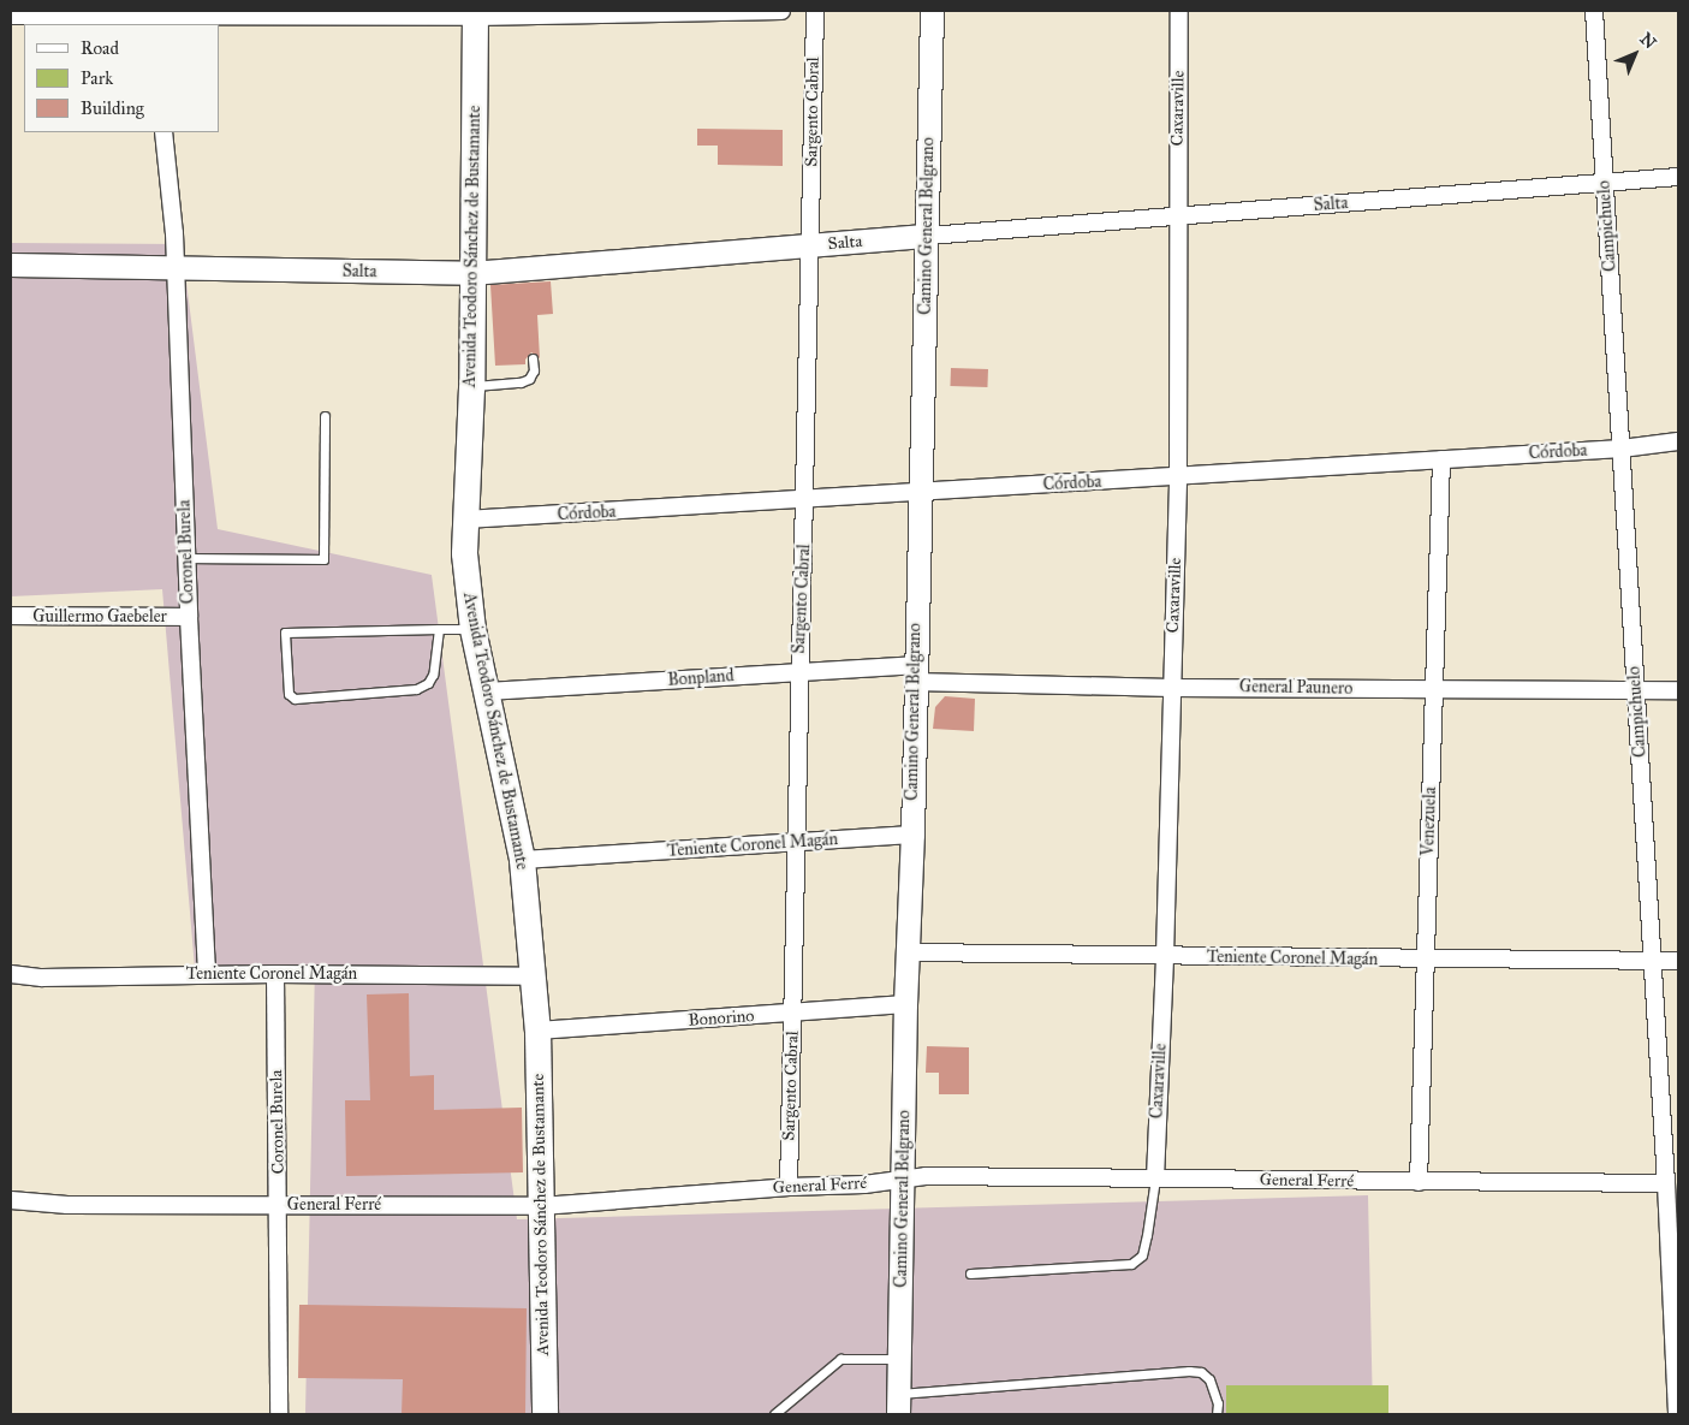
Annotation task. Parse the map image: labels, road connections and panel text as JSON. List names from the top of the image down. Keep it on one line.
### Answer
{"streets":{"main road":["Avenida Teodoro Sánchez de Bustamante"],"street":["Caxaraville","Sargento Cabral","Salta","Camino General Belgrano","Campichuelo","Córdoba","Coronel Burela","Guillermo Gaebeler","Bonpland","General Paunero","Venezuela","Teniente Coronel Magán","Bonorino","General Ferré"]},"crossings":[["Caxaraville","Salta"],["Caxaraville","Córdoba"],["Caxaraville","General Paunero"],["Caxaraville","Teniente Coronel Magán"],["Caxaraville","General Ferré"],["Sargento Cabral","Salta"],["Sargento Cabral","Córdoba"],["Sargento Cabral","Bonpland"],["Sargento Cabral","Teniente Coronel Magán"],["Sargento Cabral","Bonorino"],["Sargento Cabral","General Ferré"],["Salta","Camino General Belgrano"],["Salta","Campichuelo"],["Salta","Avenida Teodoro Sánchez de Bustamante"],["Salta","Coronel Burela"],["Camino General Belgrano","Córdoba"],["Camino General Belgrano","Bonpland"],["Camino General Belgrano","General Paunero"],["Camino General Belgrano","Teniente Coronel Magán"],["Camino General Belgrano","Bonorino"],["Camino General Belgrano","General Ferré"],["Campichuelo","Córdoba"],["Campichuelo","General Paunero"],["Campichuelo","Teniente Coronel Magán"],["Campichuelo","General Ferré"],["Avenida Teodoro Sánchez de Bustamante","Córdoba"],["Avenida Teodoro Sánchez de Bustamante","Bonpland"],["Avenida Teodoro Sánchez de Bustamante","Teniente Coronel Magán"],["Avenida Teodoro Sánchez de Bustamante","Bonorino"],["Avenida Teodoro Sánchez de Bustamante","General Ferré"],["Córdoba","Venezuela"],["Coronel Burela","Guillermo Gaebeler"],["Coronel Burela","Teniente Coronel Magán"],["Coronel Burela","General Ferré"],["Bonpland","General Paunero"],["General Paunero","Venezuela"],["Venezuela","Teniente Coronel Magán"],["Venezuela","General Ferré"]],"legend":["Road","Park","Building"],"north":"top right"}
